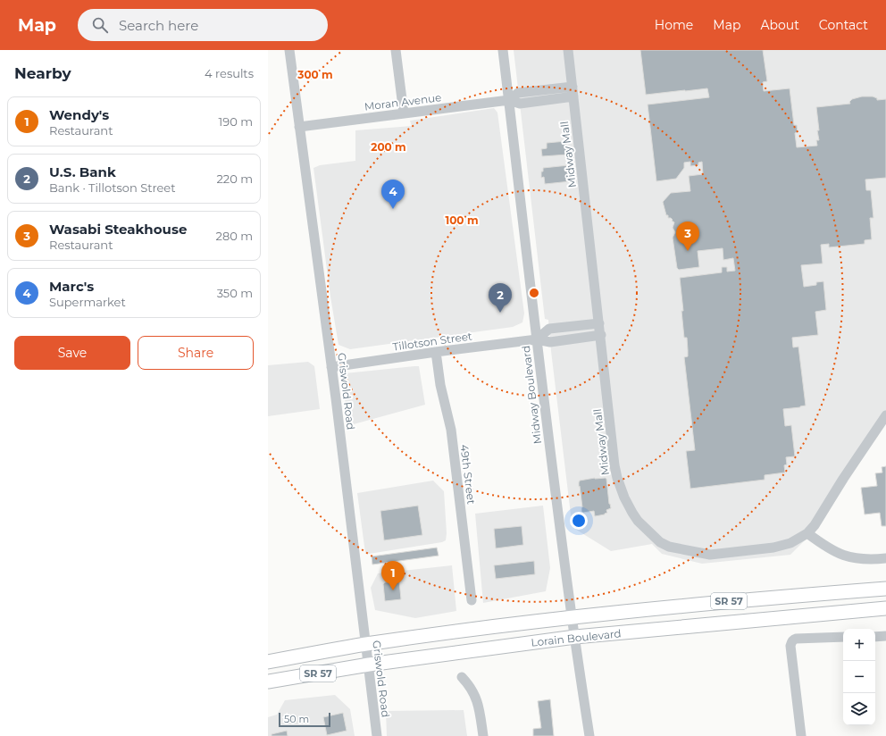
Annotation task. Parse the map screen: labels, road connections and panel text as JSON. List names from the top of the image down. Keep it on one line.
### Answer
{"streets":{"highway":["SR 57","Lorain Boulevard"],"street":["Moran Avenue","Midway Mall","Tillotson Street","Griswold Road","Midway Boulevard","49th Street"]},"crossings":[["Moran Avenue","Midway Mall"],["Moran Avenue","Griswold Road"],["Moran Avenue","Midway Boulevard"],["Midway Mall","Tillotson Street"],["Tillotson Street","Griswold Road"],["Tillotson Street","Midway Boulevard"],["Tillotson Street","49th Street"],["Griswold Road","Lorain Boulevard"],["Midway Boulevard","Lorain Boulevard"]],"scale_bar":"50 m","page":{"header":"Map","search":"Search here","nav":["Home","Map","About","Contact"],"heading":["Nearby","4 results"],"list":[{"mark":"1","name":"Wendy's","note":"Restaurant","value":"190 m"},{"mark":"2","name":"U.S. Bank","note":"Bank · Tillotson Street","value":"220 m"},{"mark":"3","name":"Wasabi Steakhouse","note":"Restaurant","value":"280 m"},{"mark":"4","name":"Marc's","note":"Supermarket","value":"350 m"}],"pins":["4","3","2","1"],"buttons":["Save","Share"],"map_buttons":["+","−"],"scale":"50 m"},"rings":["300 m","200 m","100 m"]}
